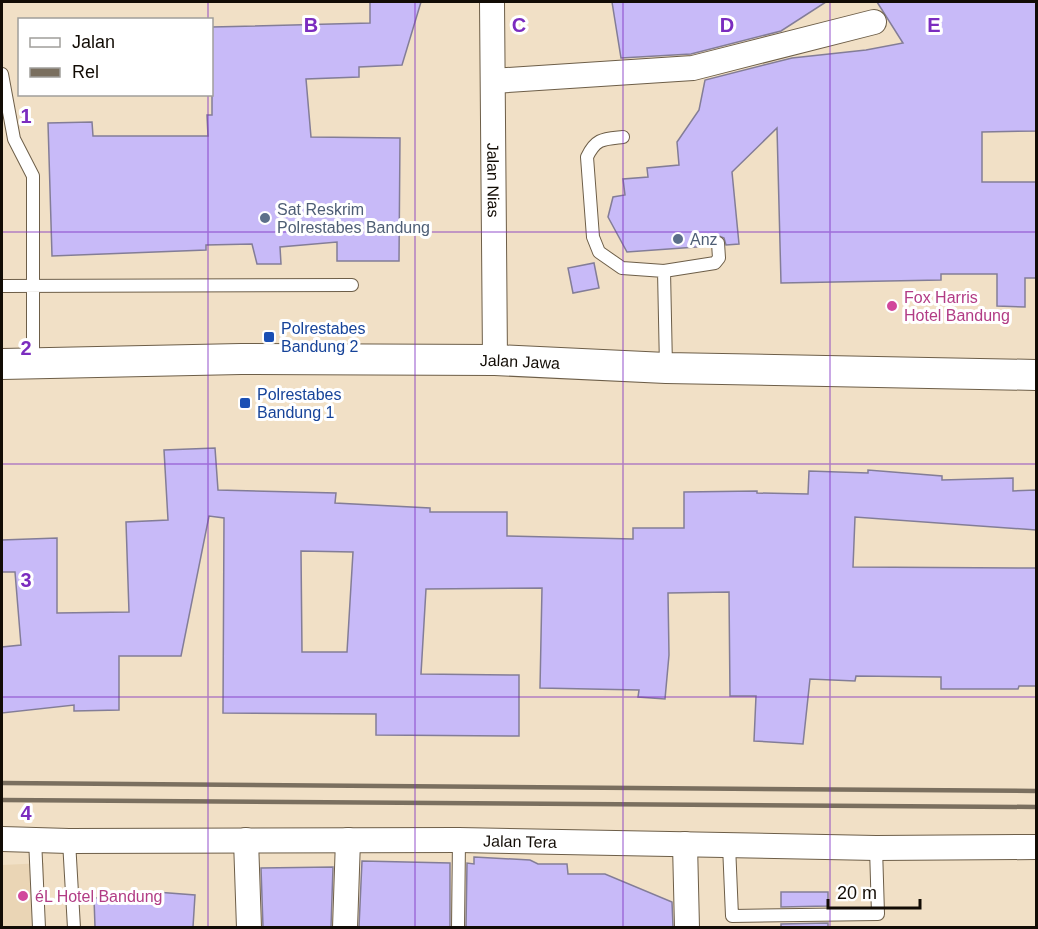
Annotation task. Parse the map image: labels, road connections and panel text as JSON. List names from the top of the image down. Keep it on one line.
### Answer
{"streets":{"street":["Jalan Nias","Jalan Jawa","Jalan Tera"]},"crossings":[["Jalan Nias","Jalan Jawa"]],"places":{"other":["Sat Reskrim Polrestabes Bandung","Anz","Fox Harris Hotel Bandung","éL Hotel Bandung"],"transit":["Polrestabes Bandung 2","Polrestabes Bandung 1"]},"legend":["Jalan","Rel"],"scale_bar":"20 m","grid":{"columns":["B","C","D","E"],"rows":["1","2","3","4"]}}
